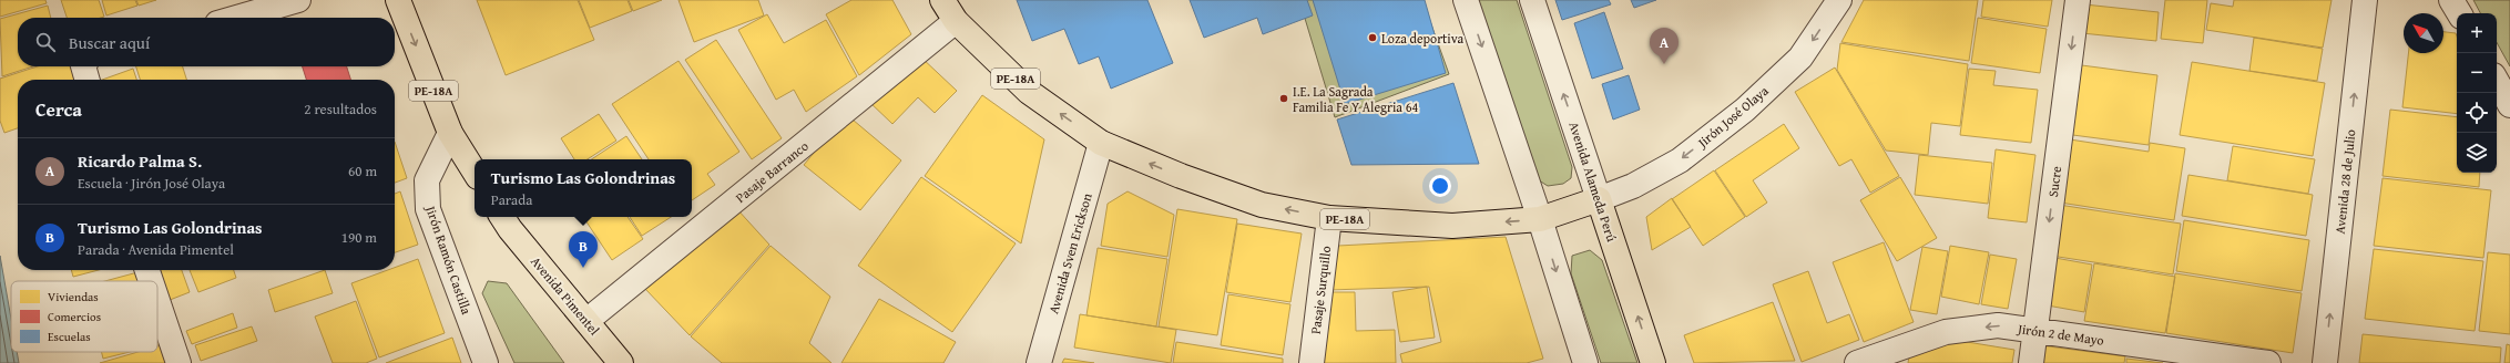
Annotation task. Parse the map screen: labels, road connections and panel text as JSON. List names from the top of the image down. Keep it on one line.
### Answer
{"streets":{"highway":["PE-18A","Avenida Alameda Perú","Avenida Pimentel"],"street":["Jirón José Olaya","Pasaje Barranco","Sucre","Avenida 28 de Julio","Avenida Sven Erickson","Jirón Ramón Castilla","Pasaje Surquillo","Jirón 2 de Mayo"]},"crossings":[["PE-18A","Jirón José Olaya"],["PE-18A","Pasaje Barranco"],["PE-18A","Avenida Alameda Perú"],["PE-18A","Avenida Sven Erickson"],["PE-18A","Jirón Ramón Castilla"],["PE-18A","Pasaje Surquillo"],["Jirón José Olaya","Avenida Alameda Perú"],["Pasaje Barranco","Avenida Pimentel"],["Sucre","Jirón 2 de Mayo"]],"one_way":["Jirón José Olaya","Sucre","Avenida 28 de Julio","Jirón 2 de Mayo"],"places":["Loza deportiva","I.E. La Sagrada Familia Fe Y Alegria 64"],"legend":["Viviendas","Comercios","Escuelas"],"north":"top left","page":{"map_buttons":["+","−"],"search":"Buscar aquí","pins":["A","B"],"heading":["Cerca","2 resultados"],"list":[{"mark":"A","name":"Ricardo Palma S.","note":"Escuela · Jirón José Olaya","value":"60 m"},{"mark":"B","name":"Turismo Las Golondrinas","note":"Parada · Avenida Pimentel","value":"190 m"}],"popup":["Turismo Las Golondrinas","Parada"]}}
